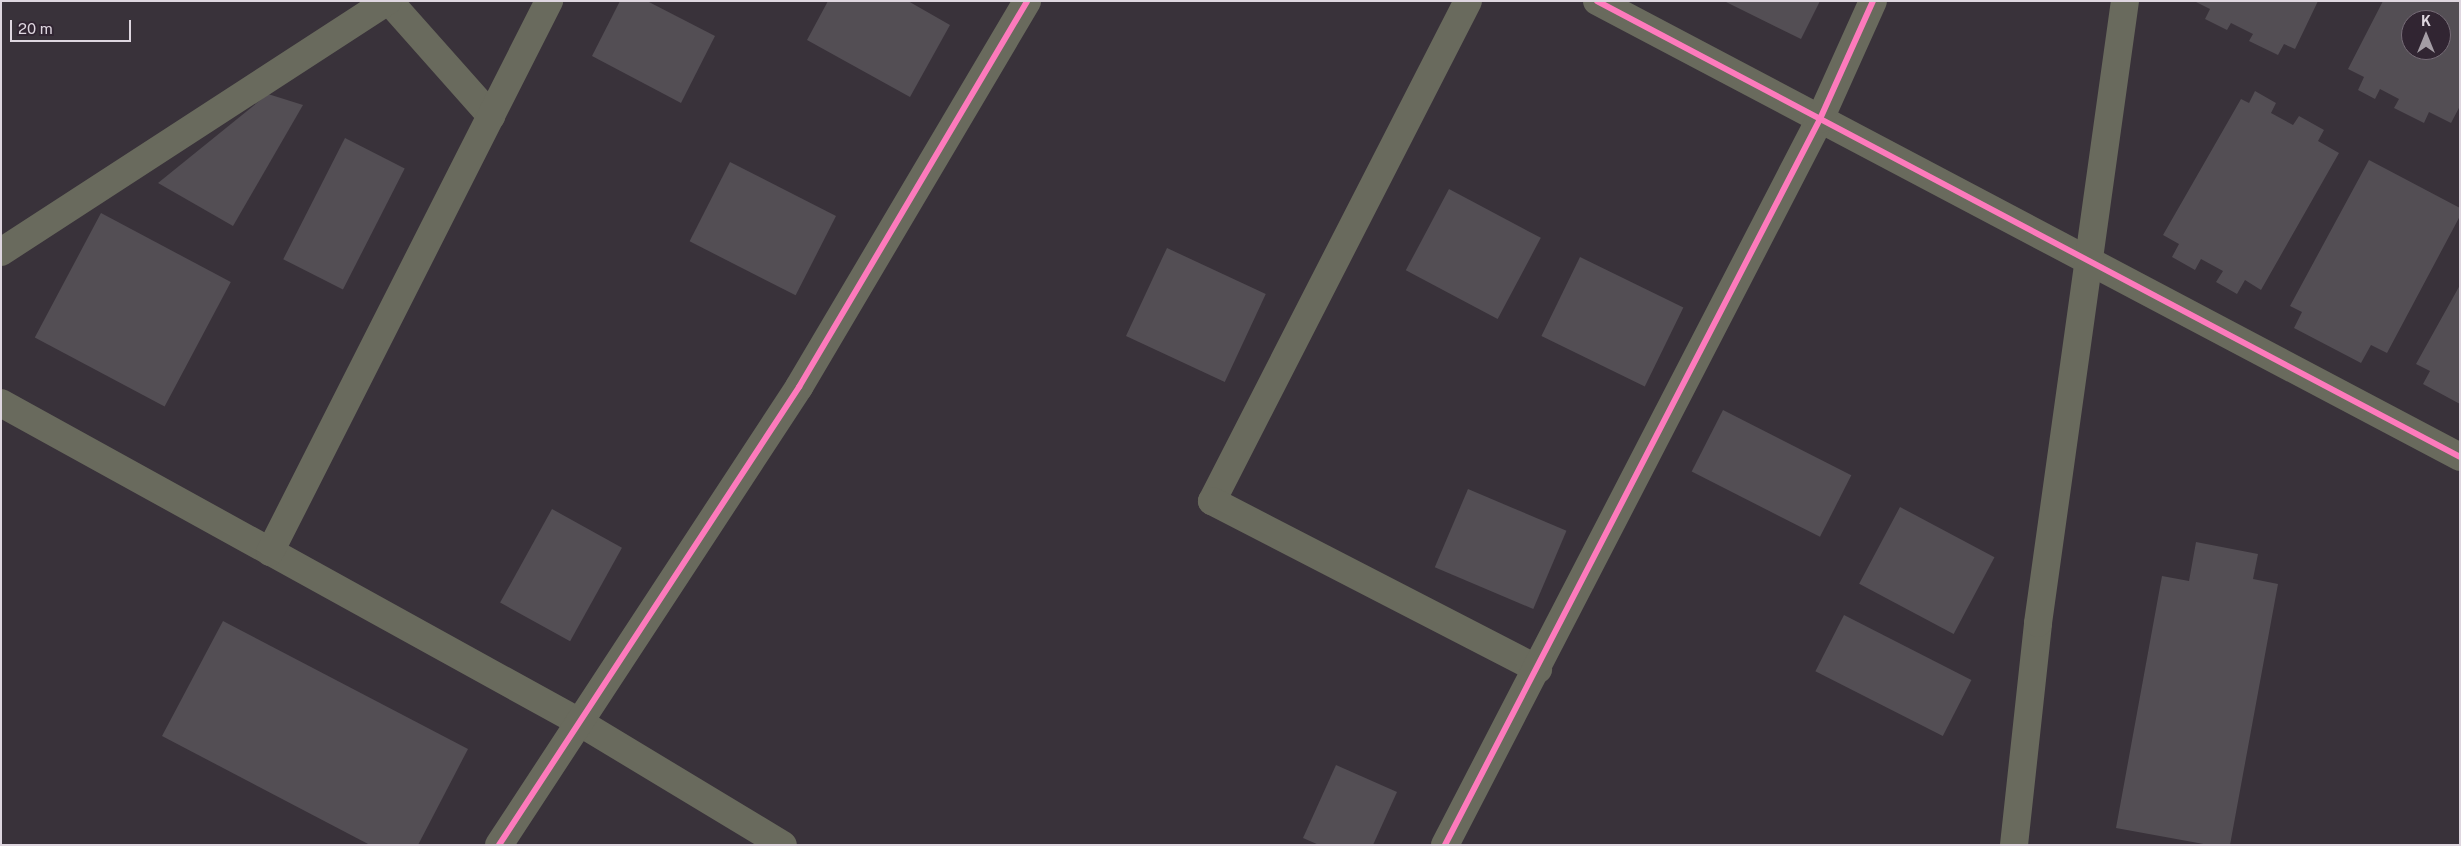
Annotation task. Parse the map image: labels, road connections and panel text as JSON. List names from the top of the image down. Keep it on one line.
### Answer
{"scale_bar":"20 m","north":"top"}
